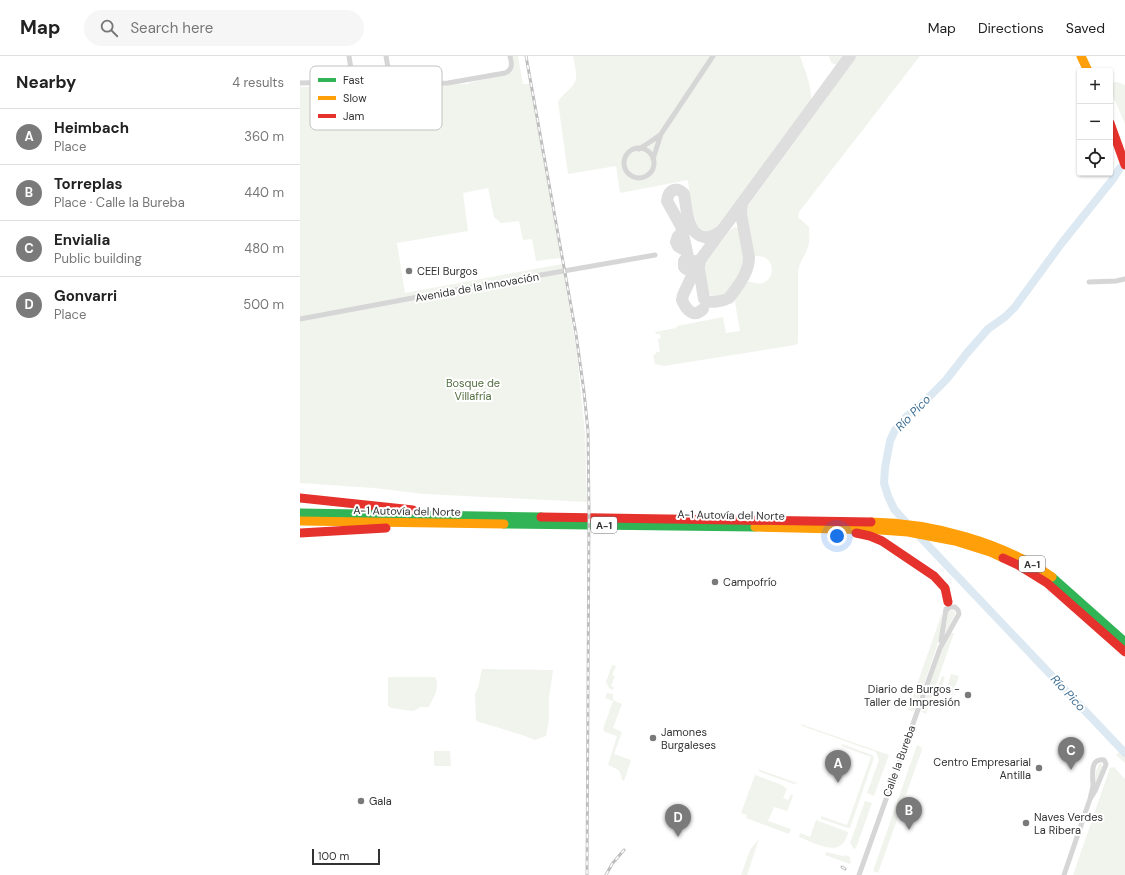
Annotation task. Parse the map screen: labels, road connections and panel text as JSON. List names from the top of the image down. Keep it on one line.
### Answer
{"streets":{"highway":["A-1 Autovía del Norte","A-1"],"street":["Avenida de la Innovación","Calle la Bureba"]},"crossings":[["A-1 Autovía del Norte","A-1"]],"water":["Río Pico"],"parks":["Bosque de Villafría"],"places":["CEEI Burgos","Campofrío","Diario de Burgos - Taller de Impresión","Jamones Burgaleses","Centro Empresarial Antilla","Gala","Naves Verdes La Ribera"],"legend":["Fast","Slow","Jam"],"scale_bar":"100 m","page":{"header":"Map","search":"Search here","nav":["Map","Directions","Saved"],"heading":["Nearby","4 results"],"map_buttons":["+","−"],"list":[{"mark":"A","name":"Heimbach","note":"Place","value":"360 m"},{"mark":"B","name":"Torreplas","note":"Place · Calle la Bureba","value":"440 m"},{"mark":"C","name":"Envialia","note":"Public building","value":"480 m"},{"mark":"D","name":"Gonvarri","note":"Place","value":"500 m"}],"pins":["C","A","B","D"],"scale":"100 m"}}
